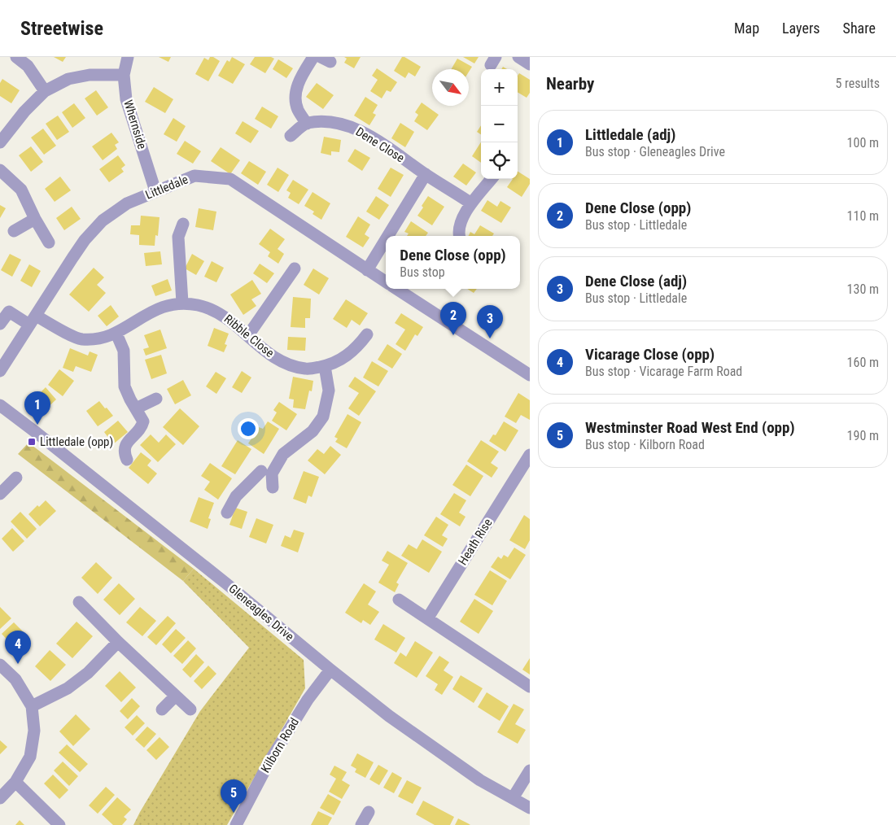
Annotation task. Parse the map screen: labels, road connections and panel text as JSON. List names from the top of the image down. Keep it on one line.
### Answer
{"streets":{"street":["Whernside","Dene Close","Littledale","Ribble Close","Heath Rise","Gleneagles Drive","Kilborn Road"]},"crossings":[["Whernside","Littledale"],["Littledale","Ribble Close"],["Gleneagles Drive","Kilborn Road"]],"places":{"transit":["Littledale (opp)"]},"north":"bottom right","page":{"header":"Streetwise","nav":["Map","Layers","Share"],"heading":["Nearby","5 results"],"map_buttons":["+","−"],"list":[{"mark":"1","name":"Littledale (adj)","note":"Bus stop · Gleneagles Drive","value":"100 m"},{"mark":"2","name":"Dene Close (opp)","note":"Bus stop · Littledale","value":"110 m"},{"mark":"3","name":"Dene Close (adj)","note":"Bus stop · Littledale","value":"130 m"},{"mark":"4","name":"Vicarage Close (opp)","note":"Bus stop · Vicarage Farm Road","value":"160 m"},{"mark":"5","name":"Westminster Road West End (opp)","note":"Bus stop · Kilborn Road","value":"190 m"}],"popup":["Dene Close (opp)","Bus stop"],"pins":["2","3","1","4","5"]}}
